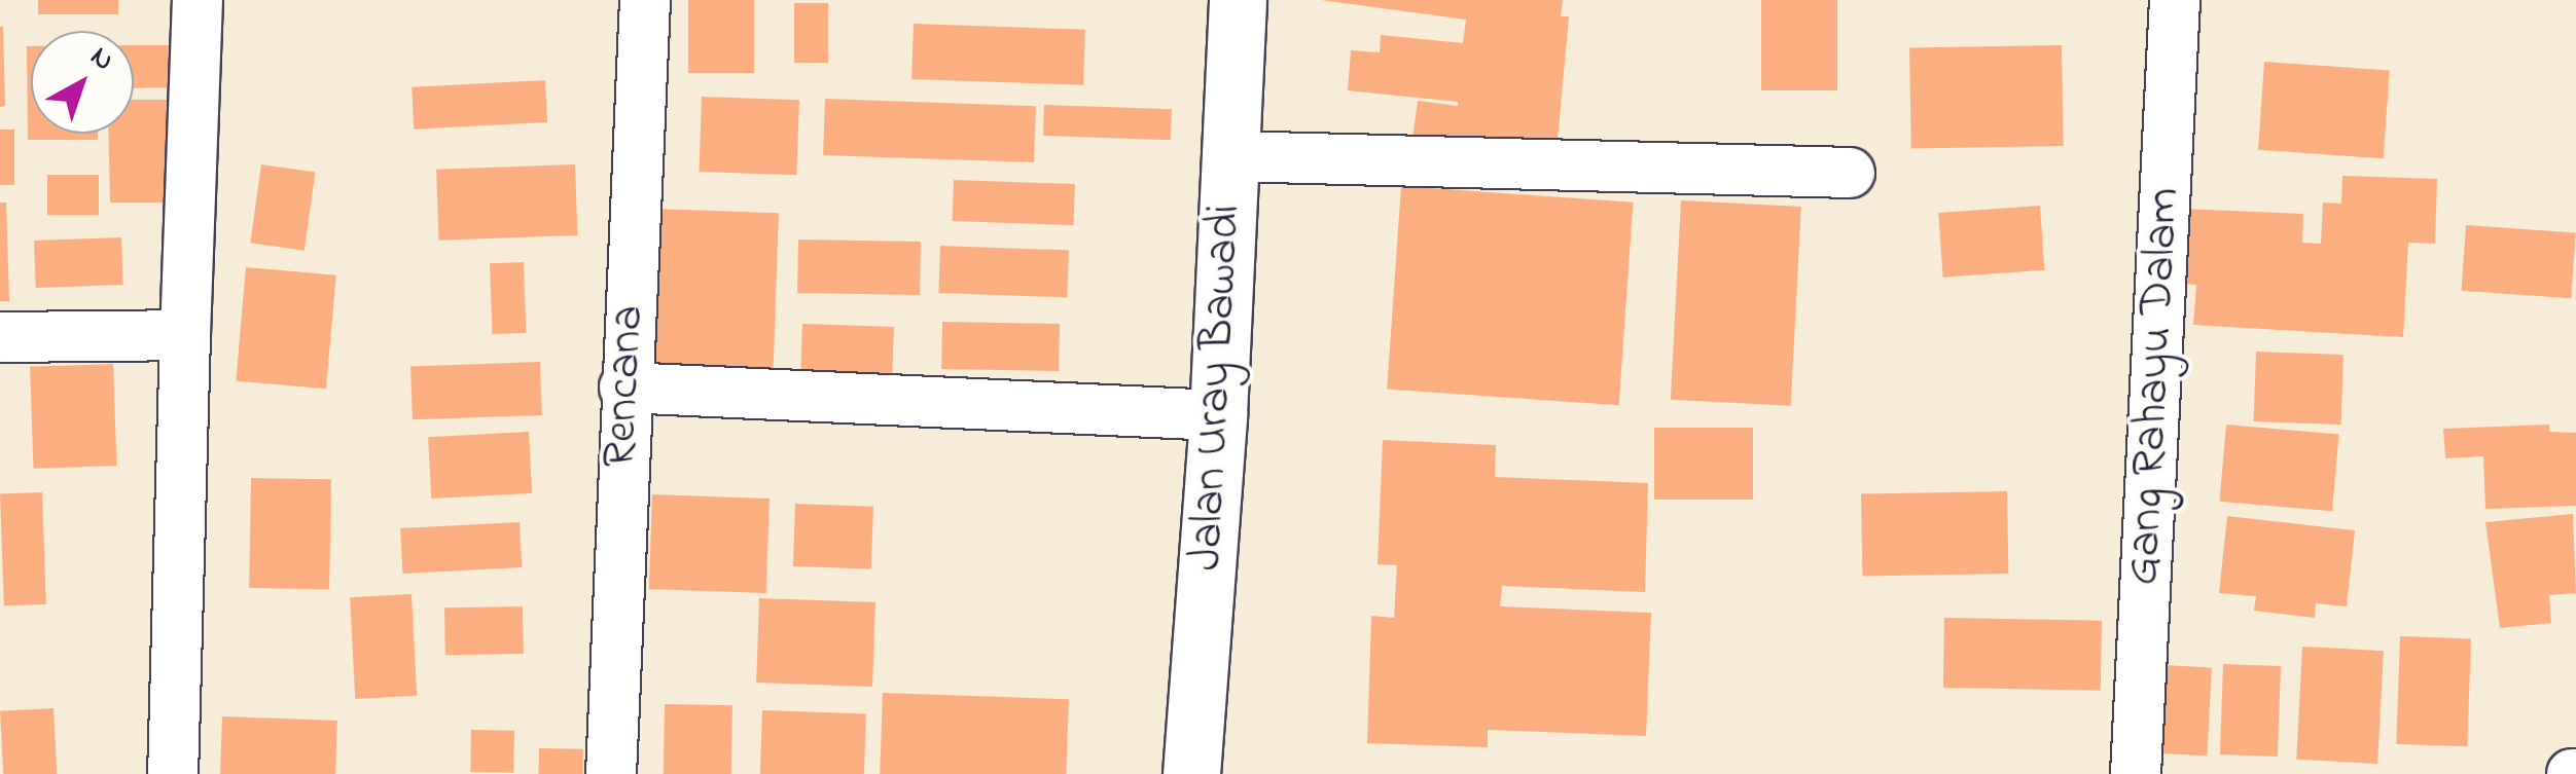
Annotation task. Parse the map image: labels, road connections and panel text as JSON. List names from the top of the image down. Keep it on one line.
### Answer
{"streets":{"street":["Rencana","Gang Rahayu Dalam","Jalan Uray Bawadi"]},"north":"top right"}
